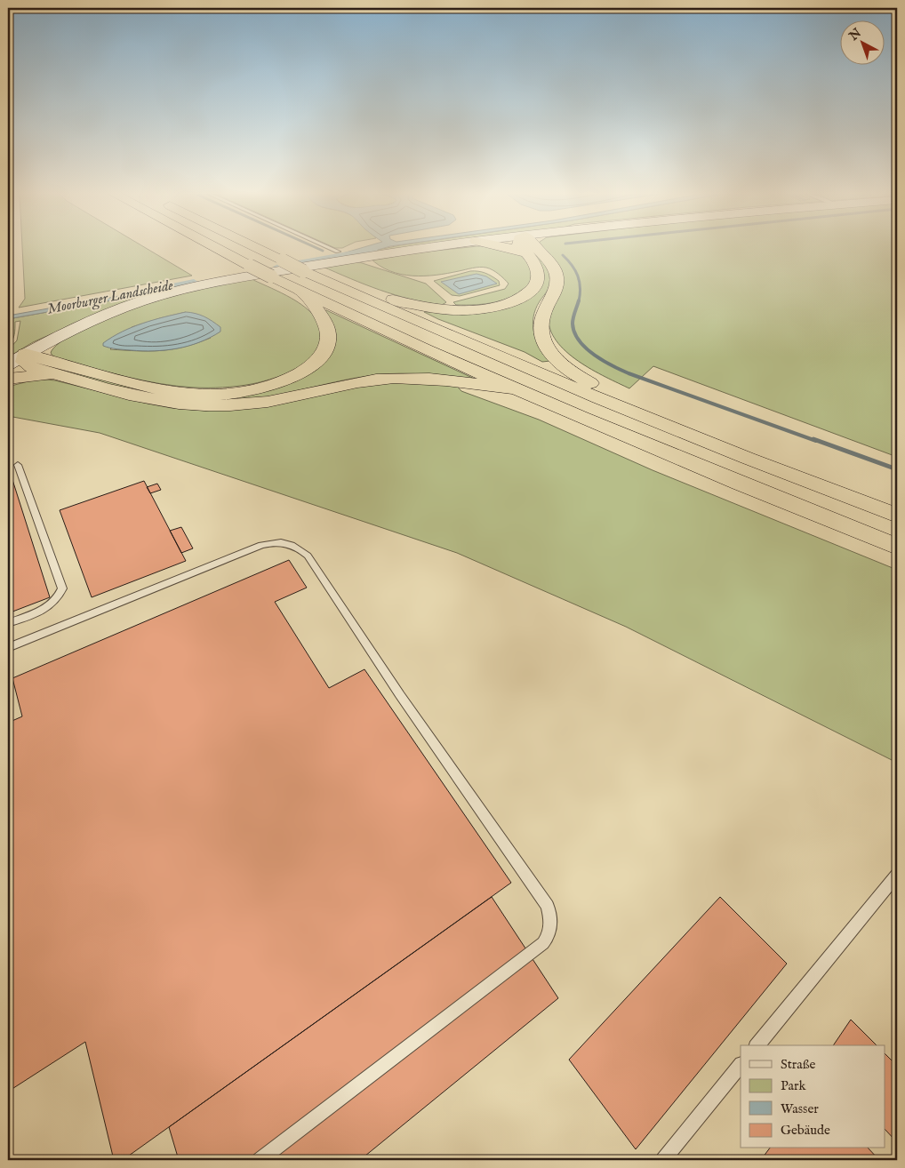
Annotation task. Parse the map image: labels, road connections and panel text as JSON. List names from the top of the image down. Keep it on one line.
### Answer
{"water":["Moorburger Landscheide"],"legend":["Straße","Park","Wasser","Gebäude"],"north":"top left"}
